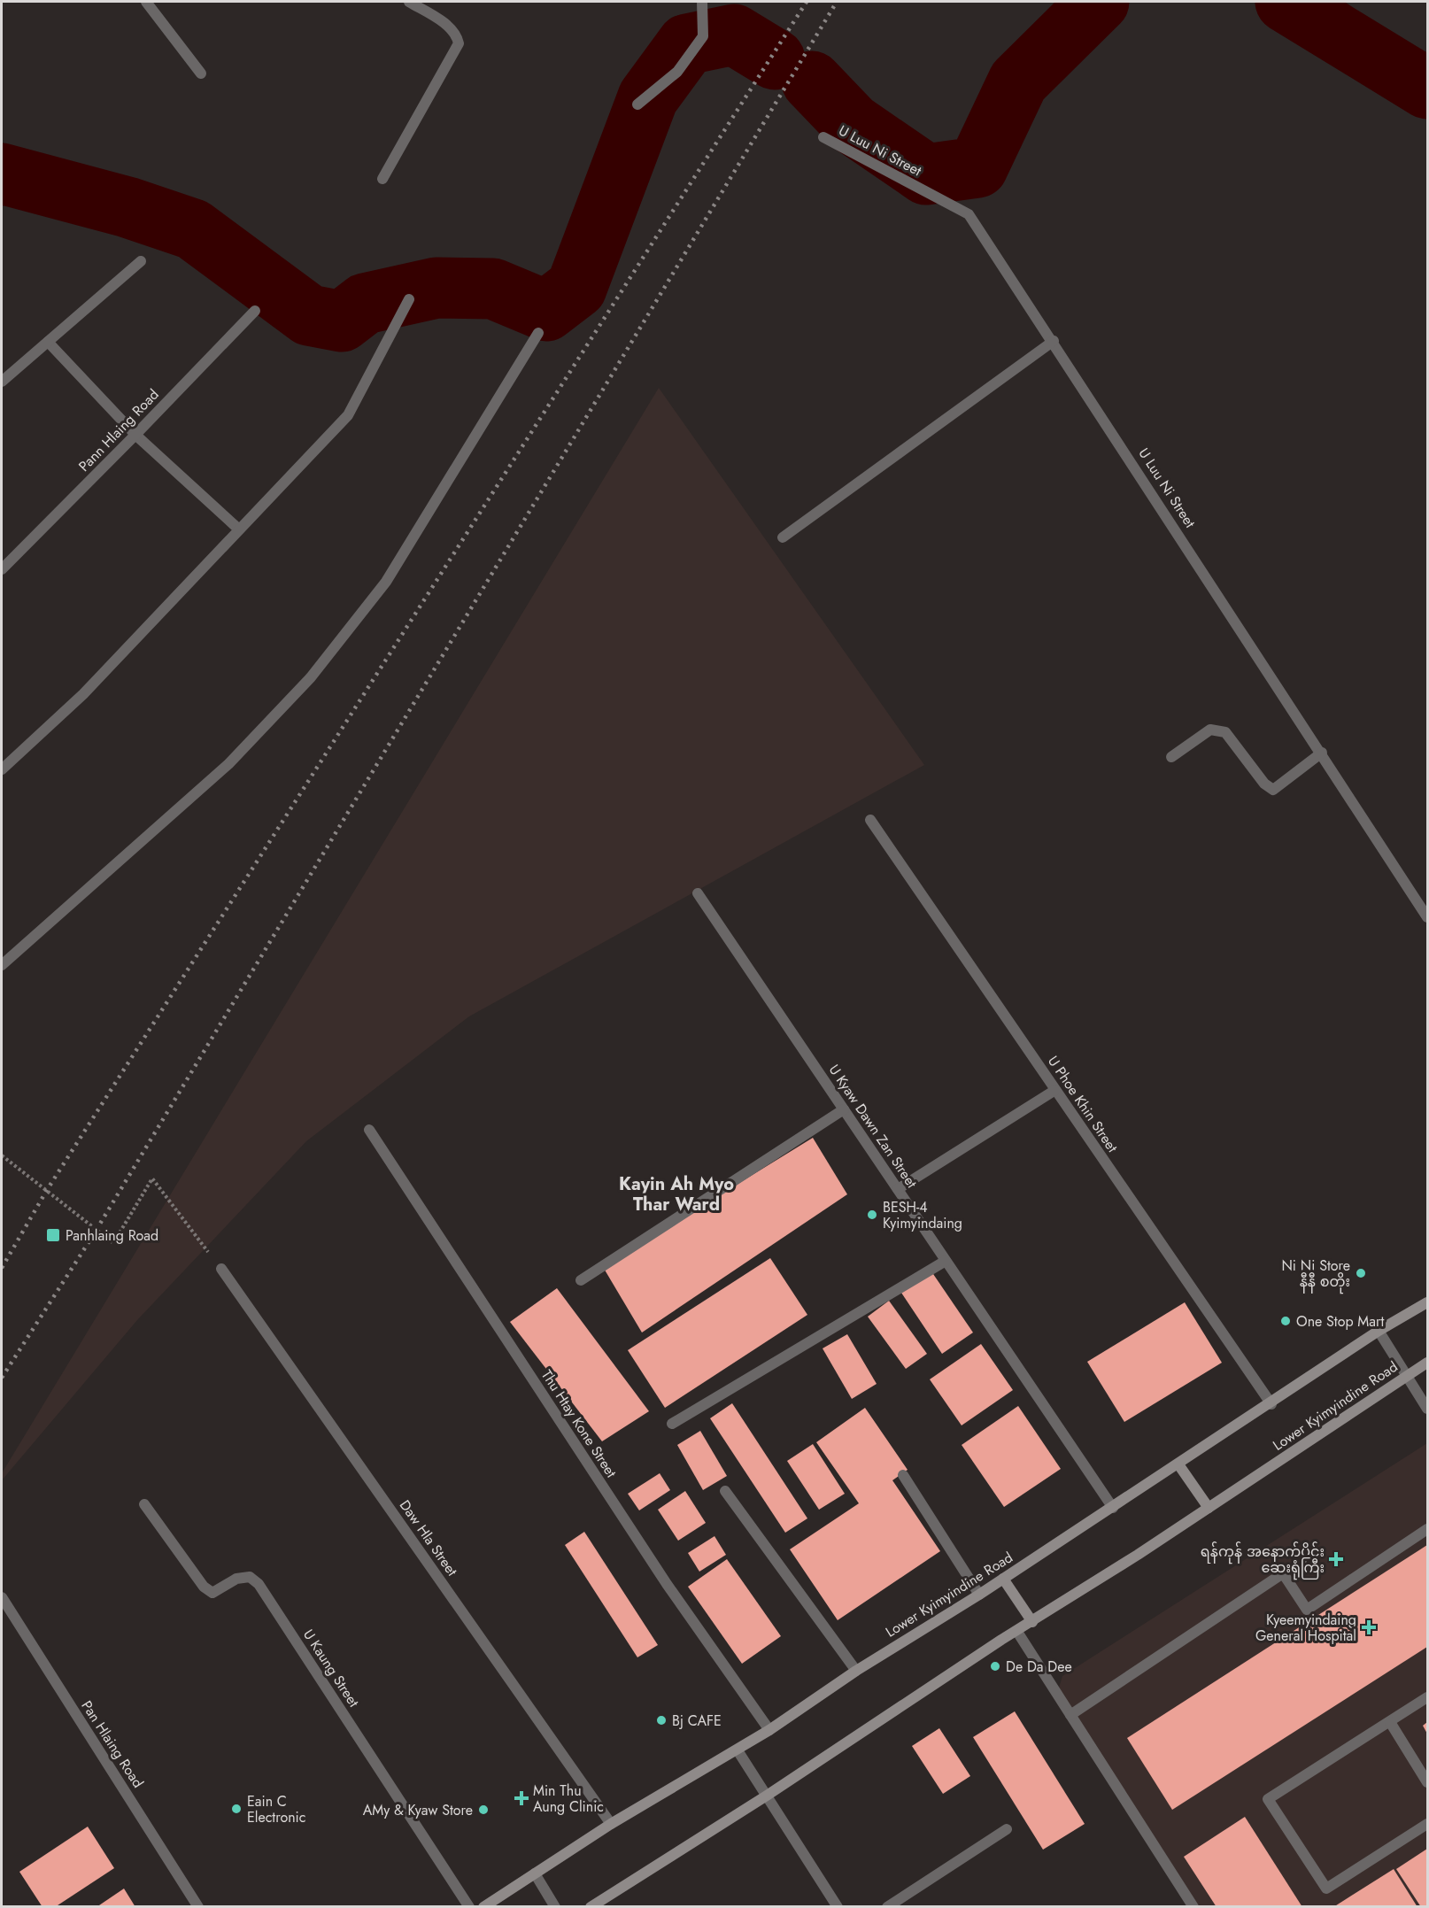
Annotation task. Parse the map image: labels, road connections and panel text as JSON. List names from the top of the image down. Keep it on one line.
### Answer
{"streets":{"main road":["Lower Kyimyindine Road"],"street":["U Luu Ni Street","Pann Hlaing Road","U Phoe Khin Street","U Kyaw Dawn Zan Street","Thu Htay Kone Street","Daw Hla Street","U Kaung Street","Pan Hlaing Road"]},"crossings":[["U Phoe Khin Street","Lower Kyimyindine Road"],["U Kyaw Dawn Zan Street","Lower Kyimyindine Road"],["Lower Kyimyindine Road","Thu Htay Kone Street"],["Lower Kyimyindine Road","Daw Hla Street"]],"districts":["Kayin Ah Myo Thar Ward"],"places":{"other":["BESH-4 Kyimyindaing","Ni Ni Store နီနီ စတိုး","One Stop Mart","De Da Dee","Bj CAFE","Eain C Electronic","AMy & Kyaw Store"],"transit":["Panhlaing Road"],"health":["ရန်ကုန် အနောက်ပိုင်း ဆေးရုံကြီး","Kyeemyindaing General Hospital","Min Thu Aung Clinic"]}}
